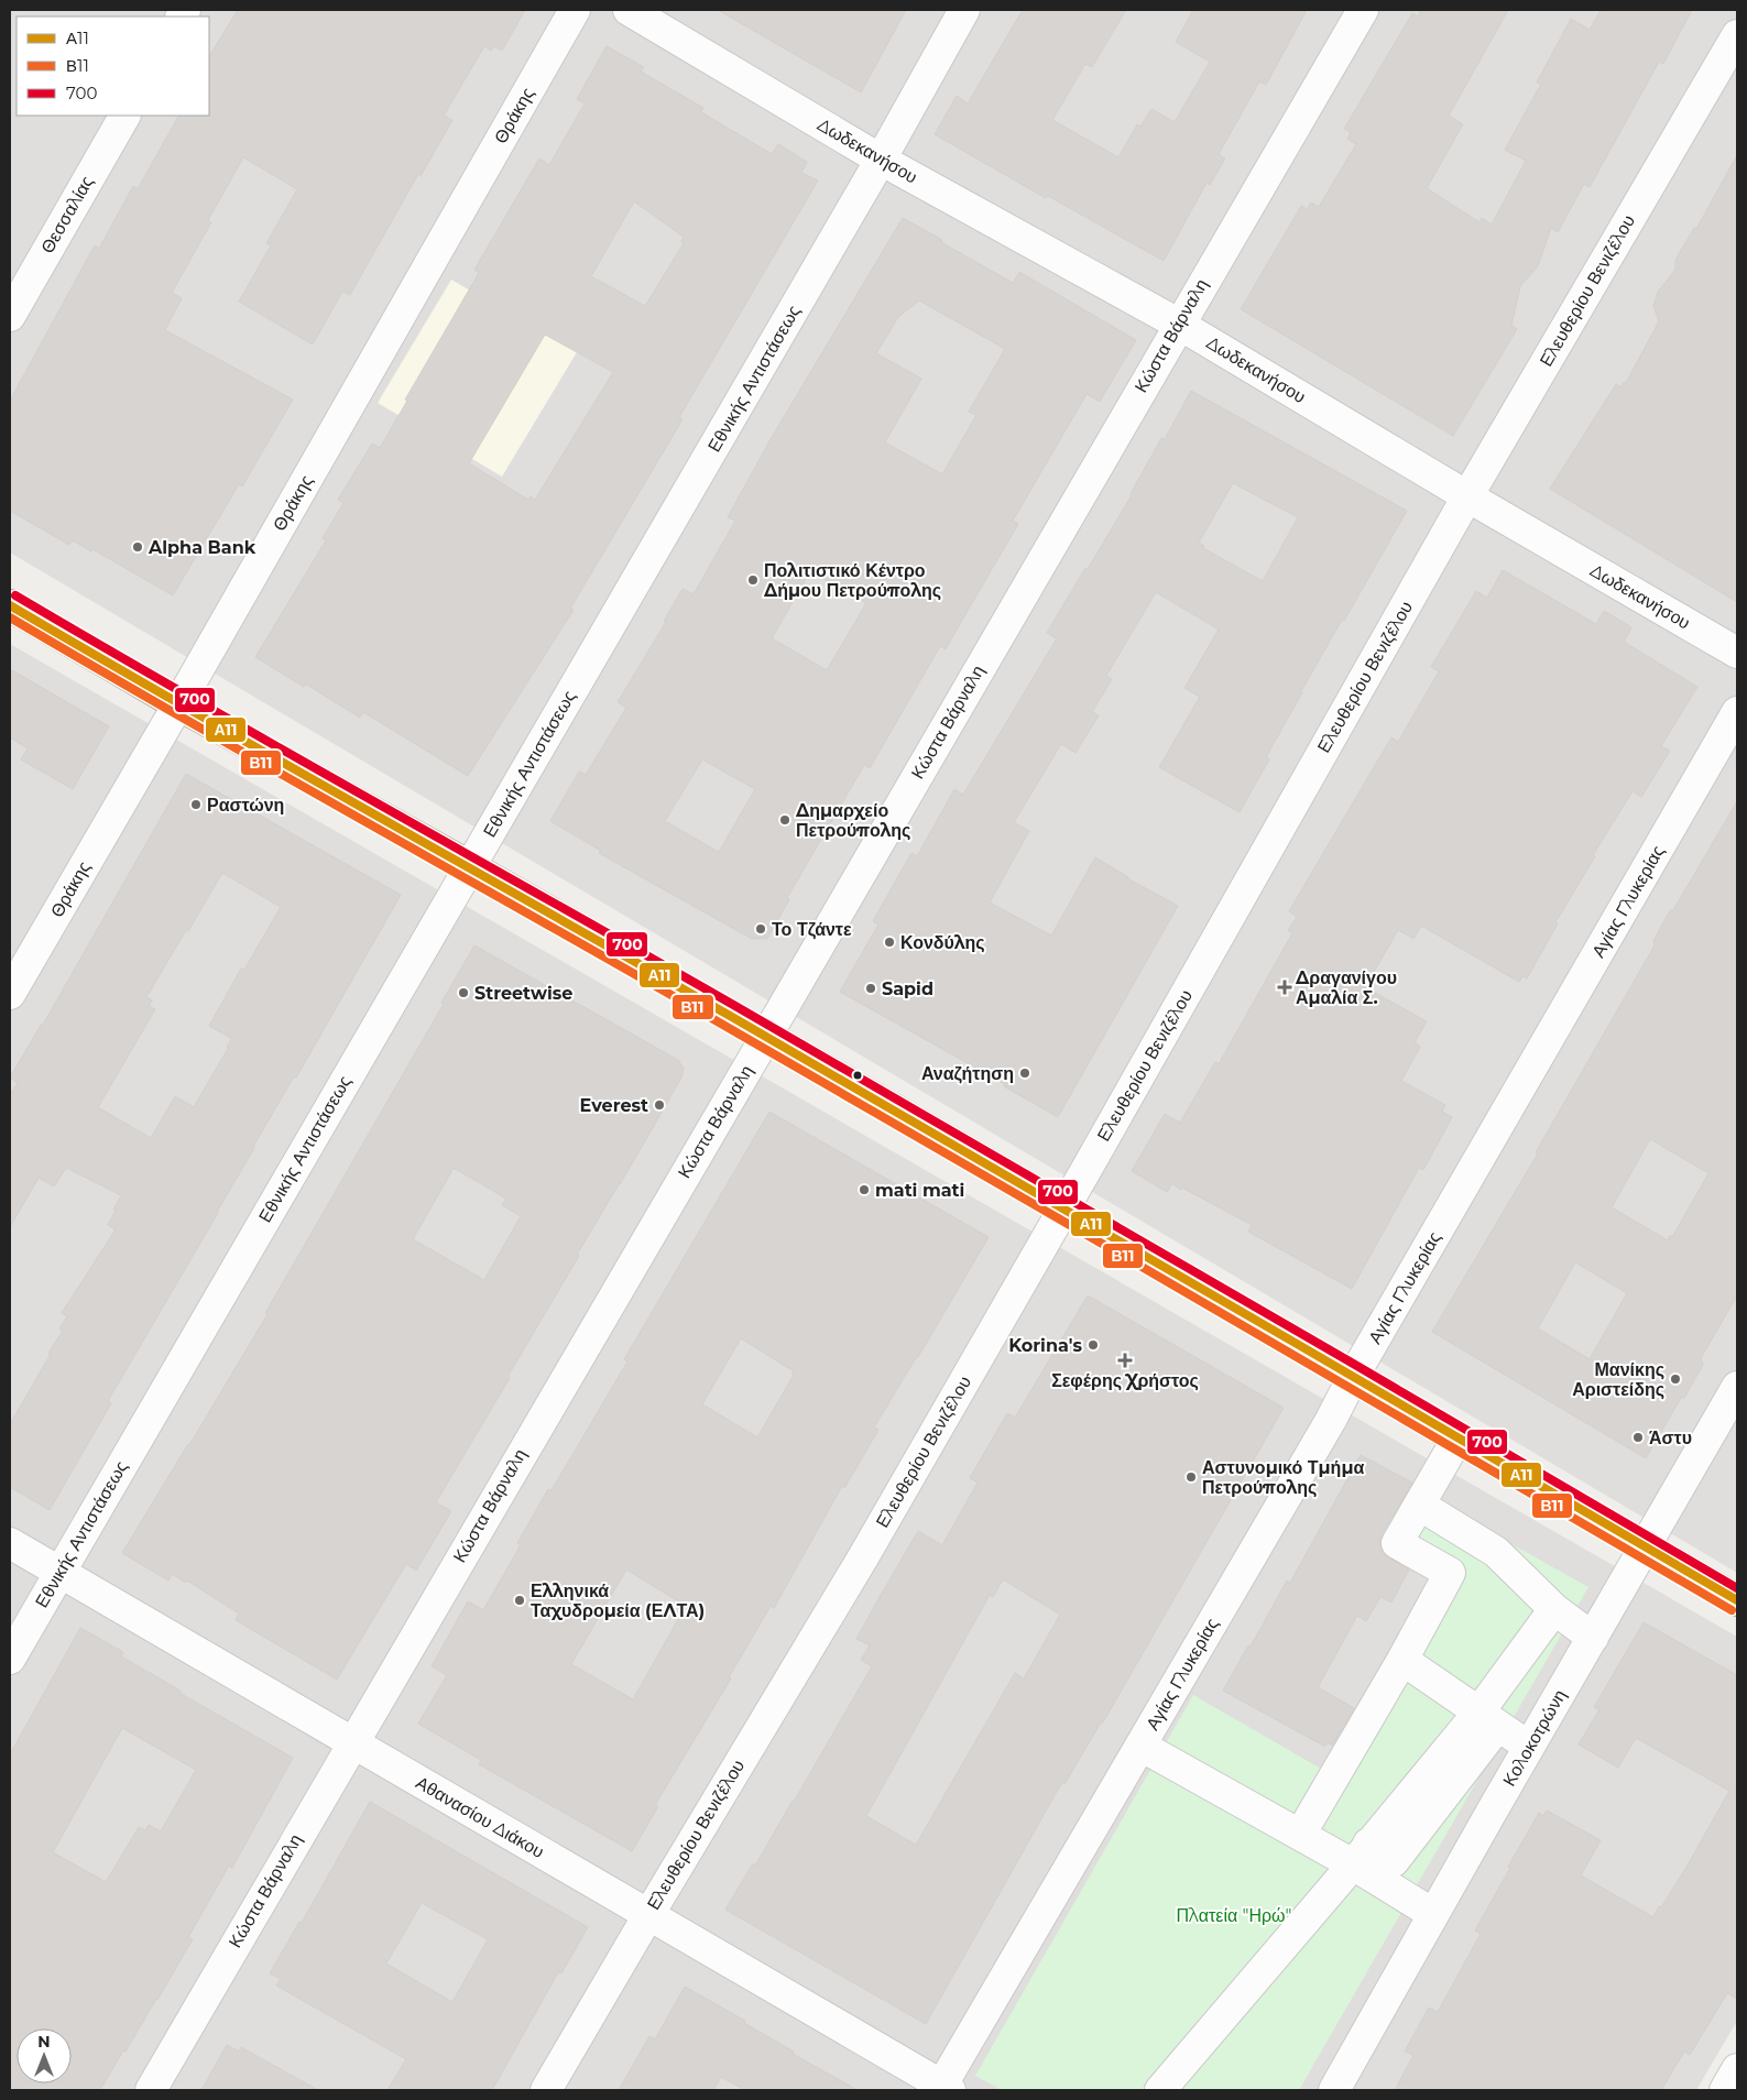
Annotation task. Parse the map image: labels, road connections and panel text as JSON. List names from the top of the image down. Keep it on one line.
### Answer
{"streets":{"street":["Θράκης","Δωδεκανήσου","Θεσσαλίας","Ελευθερίου Βενιζέλου","Κώστα Βάρναλη","Εθνικής Αντιστάσεως","Αγίας Γλυκερίας","Κολοκοτρώνη","Αθανασίου Διάκου"]},"crossings":[["Δωδεκανήσου","Ελευθερίου Βενιζέλου"],["Δωδεκανήσου","Κώστα Βάρναλη"],["Δωδεκανήσου","Εθνικής Αντιστάσεως"],["Ελευθερίου Βενιζέλου","Αθανασίου Διάκου"],["Κώστα Βάρναλη","Αθανασίου Διάκου"],["Εθνικής Αντιστάσεως","Αθανασίου Διάκου"],["Αγίας Γλυκερίας","Αθανασίου Διάκου"]],"parks":["Πλατεία \"Ηρώ\""],"places":{"other":["Alpha Bank","Πολιτιστικό Κέντρο Δήμου Πετρούπολης","Ραστώνη","Δημαρχείο Πετρούπολης","Το Τζάντε","Κονδύλης","Sapid","Streetwise","Αναζήτηση","Everest","mati mati","Korina's","Μανίκης Αριστείδης","Άστυ","Αστυνομικό Τμήμα Πετρούπολης","Ελληνικά Ταχυδρομεία (ΕΛΤΑ)"],"health":["Δραγανίγου Αμαλία Σ.","Σεφέρης Χρήστος"]},"lines":["transit line 700","transit line Α11","transit line Β11"],"legend":["Α11","Β11","700"],"north":"top"}
